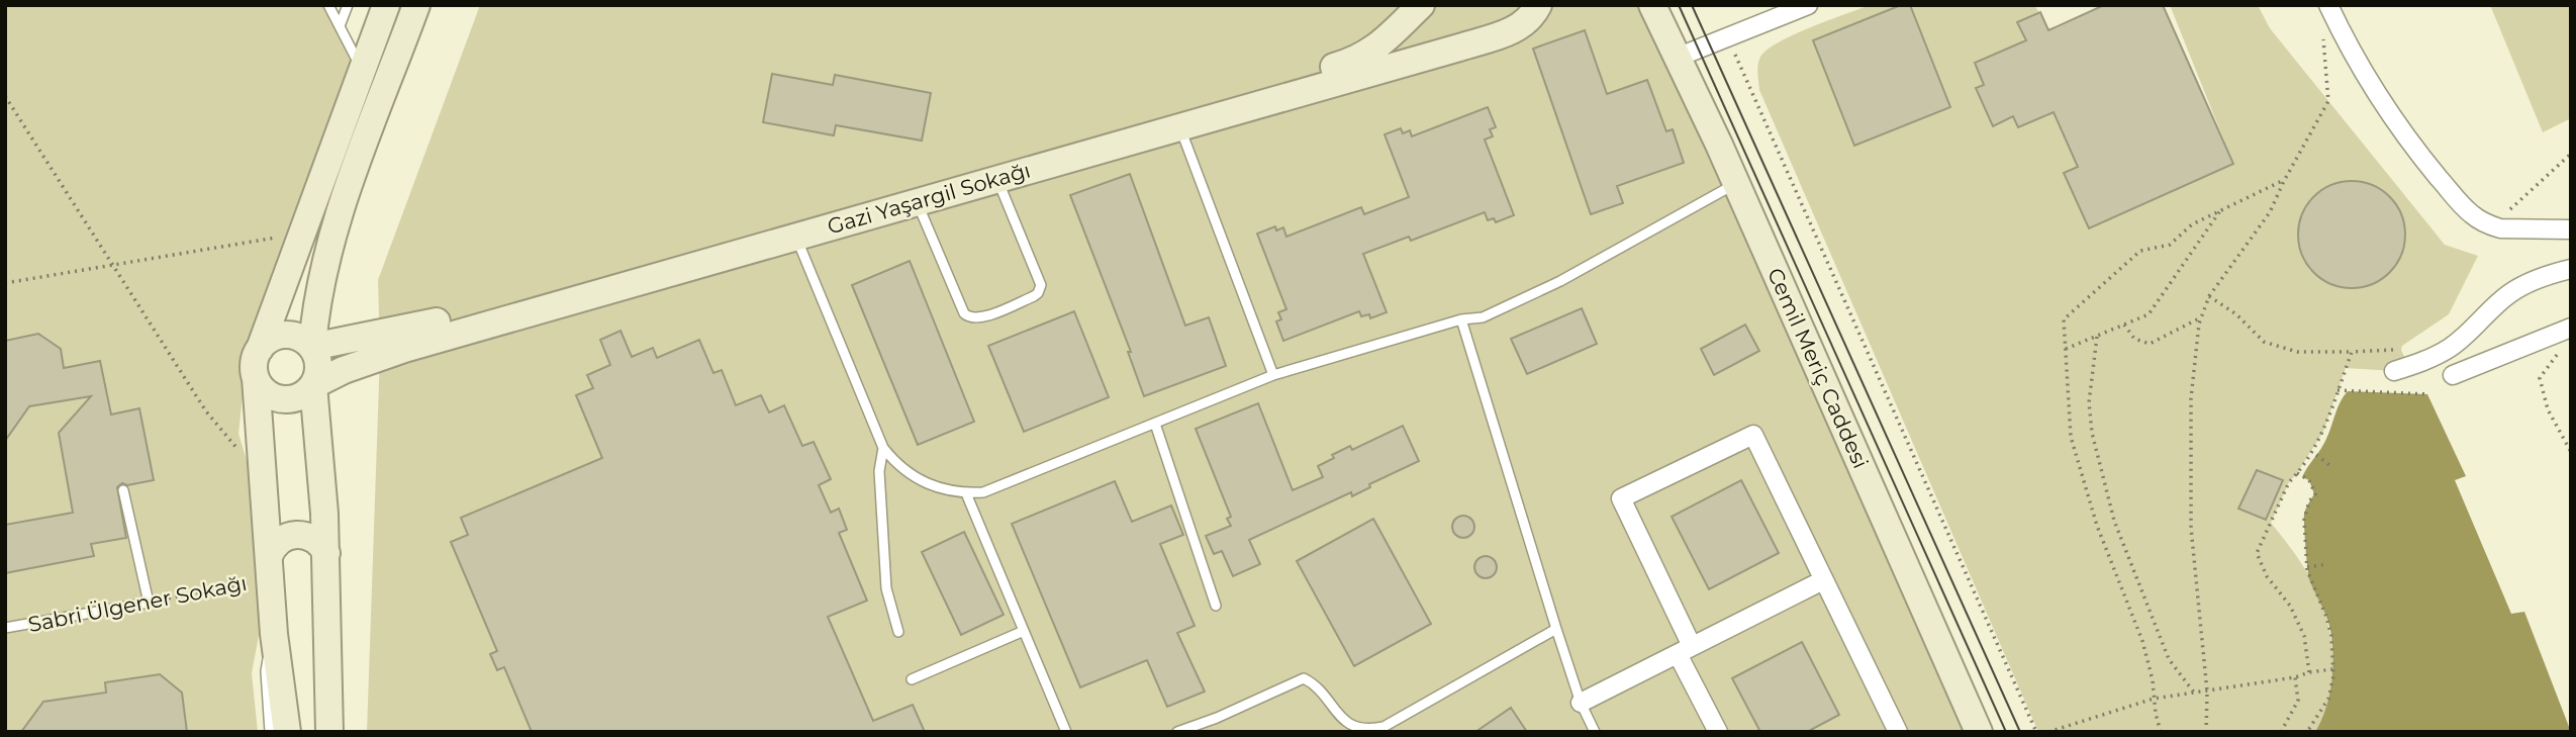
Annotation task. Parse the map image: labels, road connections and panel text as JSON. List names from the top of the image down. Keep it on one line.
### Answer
{"streets":{"street":["Gazi Yaşargil Sokağı","Cemil Meriç Caddesi"],"lane":["Sabri Ülgener Sokağı"]}}
